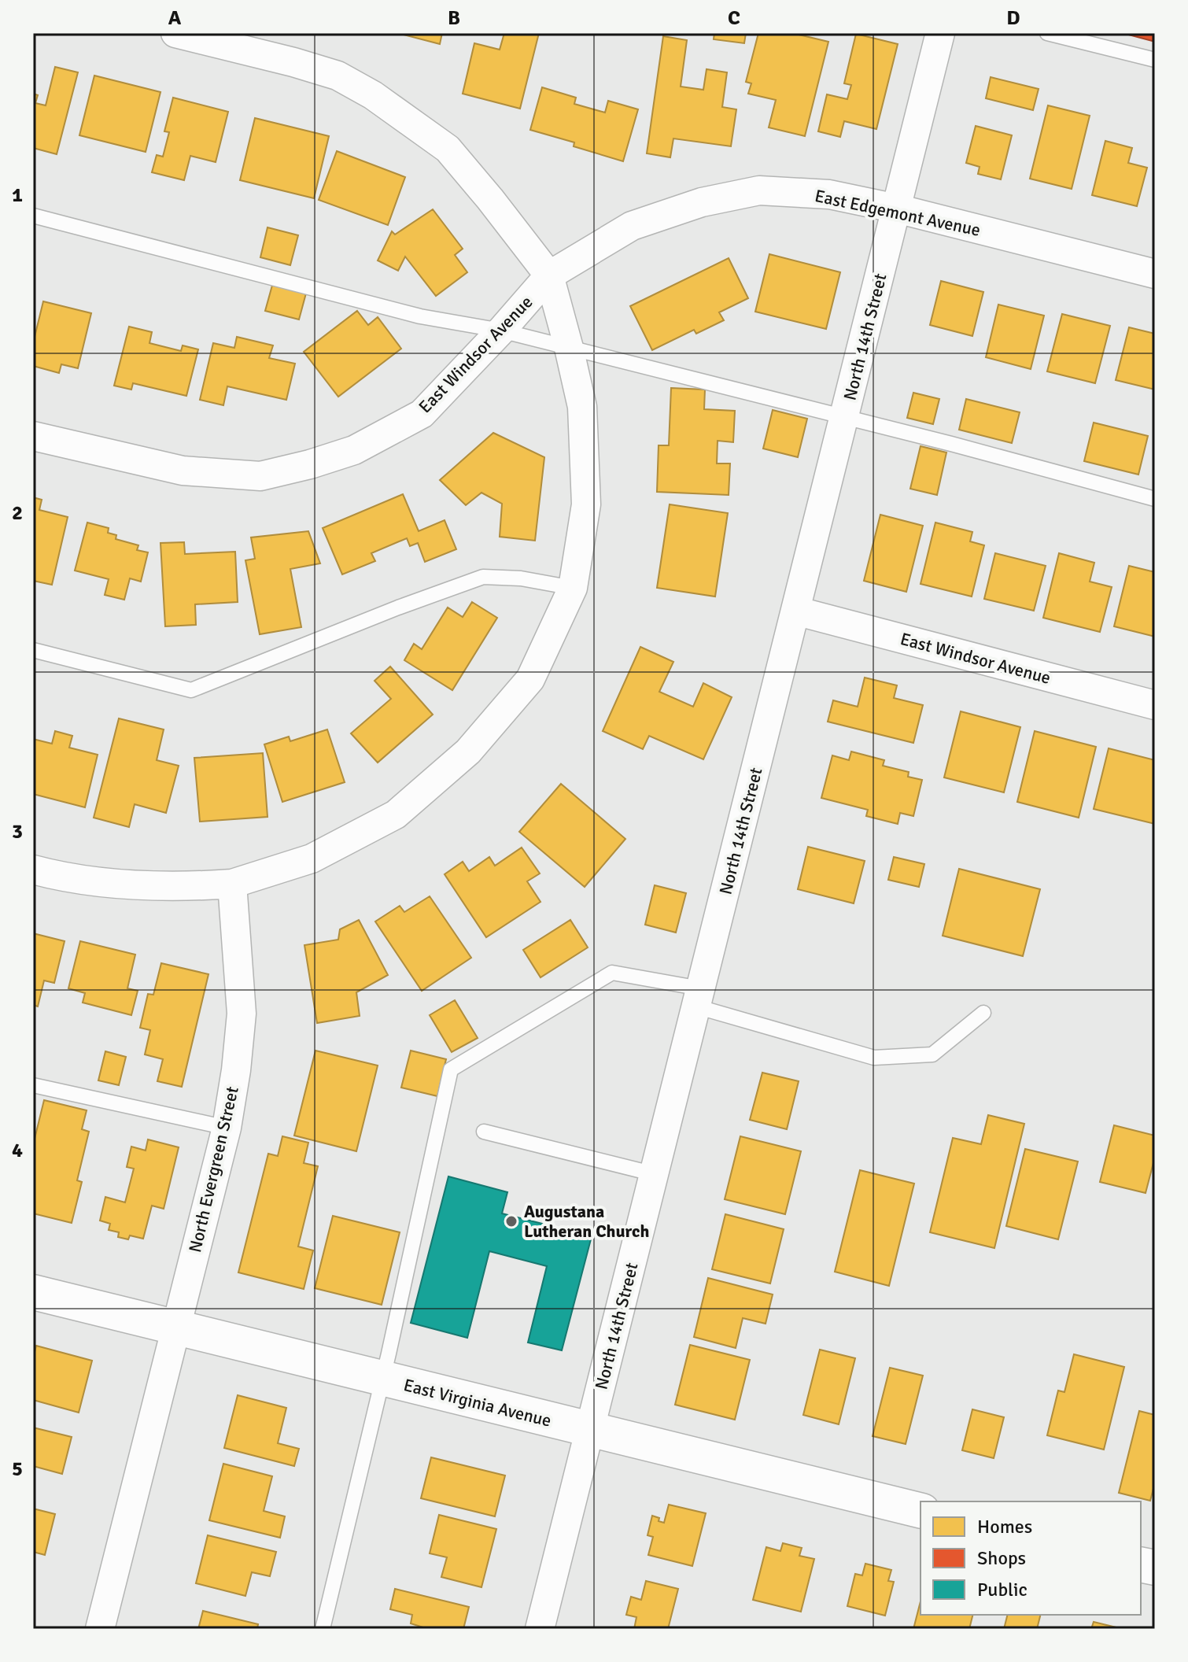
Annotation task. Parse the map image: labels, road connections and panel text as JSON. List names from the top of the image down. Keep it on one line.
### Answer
{"streets":{"street":["East Edgemont Avenue","North 14th Street","East Windsor Avenue","North Evergreen Street","East Virginia Avenue"]},"crossings":[["East Edgemont Avenue","North 14th Street"],["East Edgemont Avenue","East Windsor Avenue"],["North 14th Street","East Windsor Avenue"],["North 14th Street","East Virginia Avenue"],["North Evergreen Street","East Virginia Avenue"]],"places":["Augustana Lutheran Church"],"legend":["Homes","Shops","Public"],"grid":{"columns":["A","B","C","D"],"rows":["1","2","3","4","5"]}}
